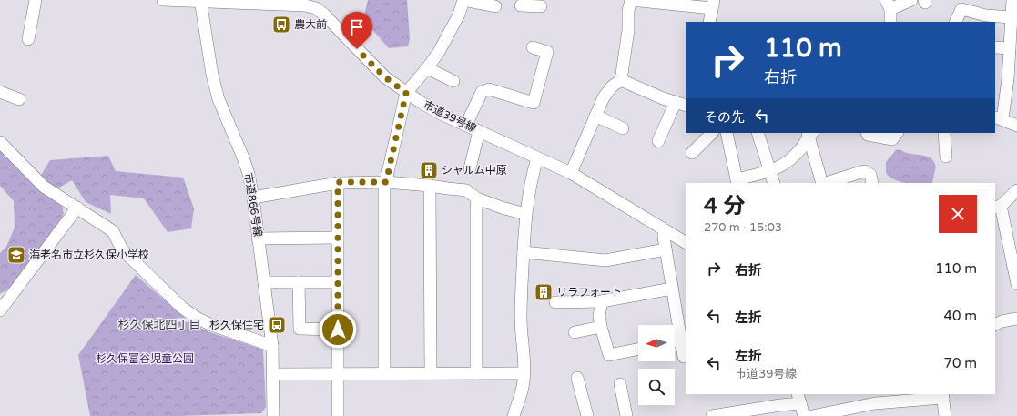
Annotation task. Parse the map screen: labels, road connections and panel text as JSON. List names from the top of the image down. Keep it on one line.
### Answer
{"streets":{"street":["市道39号線","市道866号線"]},"crossings":[["市道39号線","市道866号線"]],"districts":["杉久保北四丁目"],"parks":["杉久保富谷児童公園"],"places":{"bus stop":["農大前","杉久保住宅"],"building":["シャルム中原","リラフォート"],"school or university":["海老名市立杉久保小学校"]},"north":"left","page":{"turn":["110 m","右折"],"then":"その先","heading":["4 分","270 m · 15:03"],"list":[{"name":"右折","value":"110 m"},{"name":"左折","value":"40 m"},{"name":"左折","note":"市道39号線","value":"70 m"}]}}
